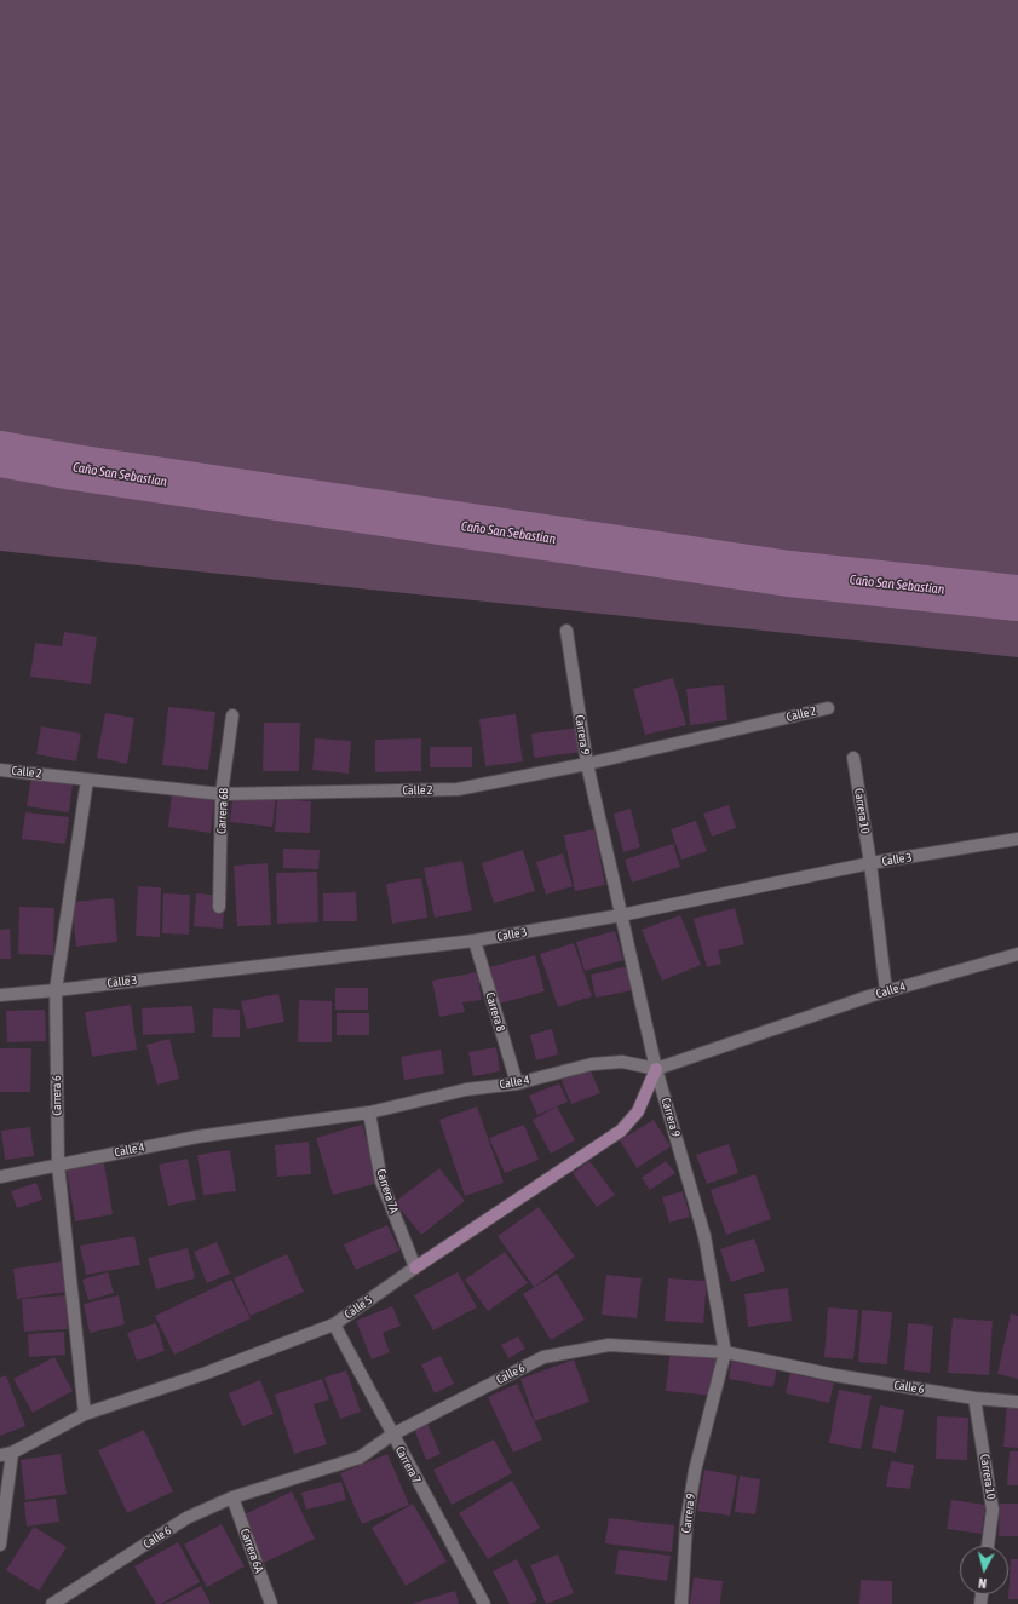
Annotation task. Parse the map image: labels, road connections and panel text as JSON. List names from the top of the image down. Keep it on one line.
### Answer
{"streets":{"street":["Calle 2","Carrera 9","Carrera 6B","Carrera 10","Calle 3","Calle 4","Carrera 8","Carrera 6","Carrera 7A","Calle 5","Calle 6","Carrera 7","Carrera 6A"]},"crossings":[["Calle 2","Carrera 9"],["Calle 2","Carrera 6B"],["Calle 2","Carrera 6"],["Carrera 9","Calle 3"],["Carrera 9","Calle 4"],["Carrera 9","Calle 5"],["Carrera 9","Calle 6"],["Carrera 10","Calle 3"],["Carrera 10","Calle 4"],["Carrera 10","Calle 6"],["Calle 3","Carrera 8"],["Calle 3","Carrera 6"],["Calle 4","Carrera 8"],["Calle 4","Carrera 6"],["Calle 4","Carrera 7A"],["Calle 4","Calle 5"],["Carrera 6","Calle 5"],["Carrera 7A","Calle 5"],["Calle 5","Carrera 7"],["Calle 6","Carrera 7"],["Calle 6","Carrera 6A"]],"water":["Caño San Sebastian"],"north":"bottom"}
